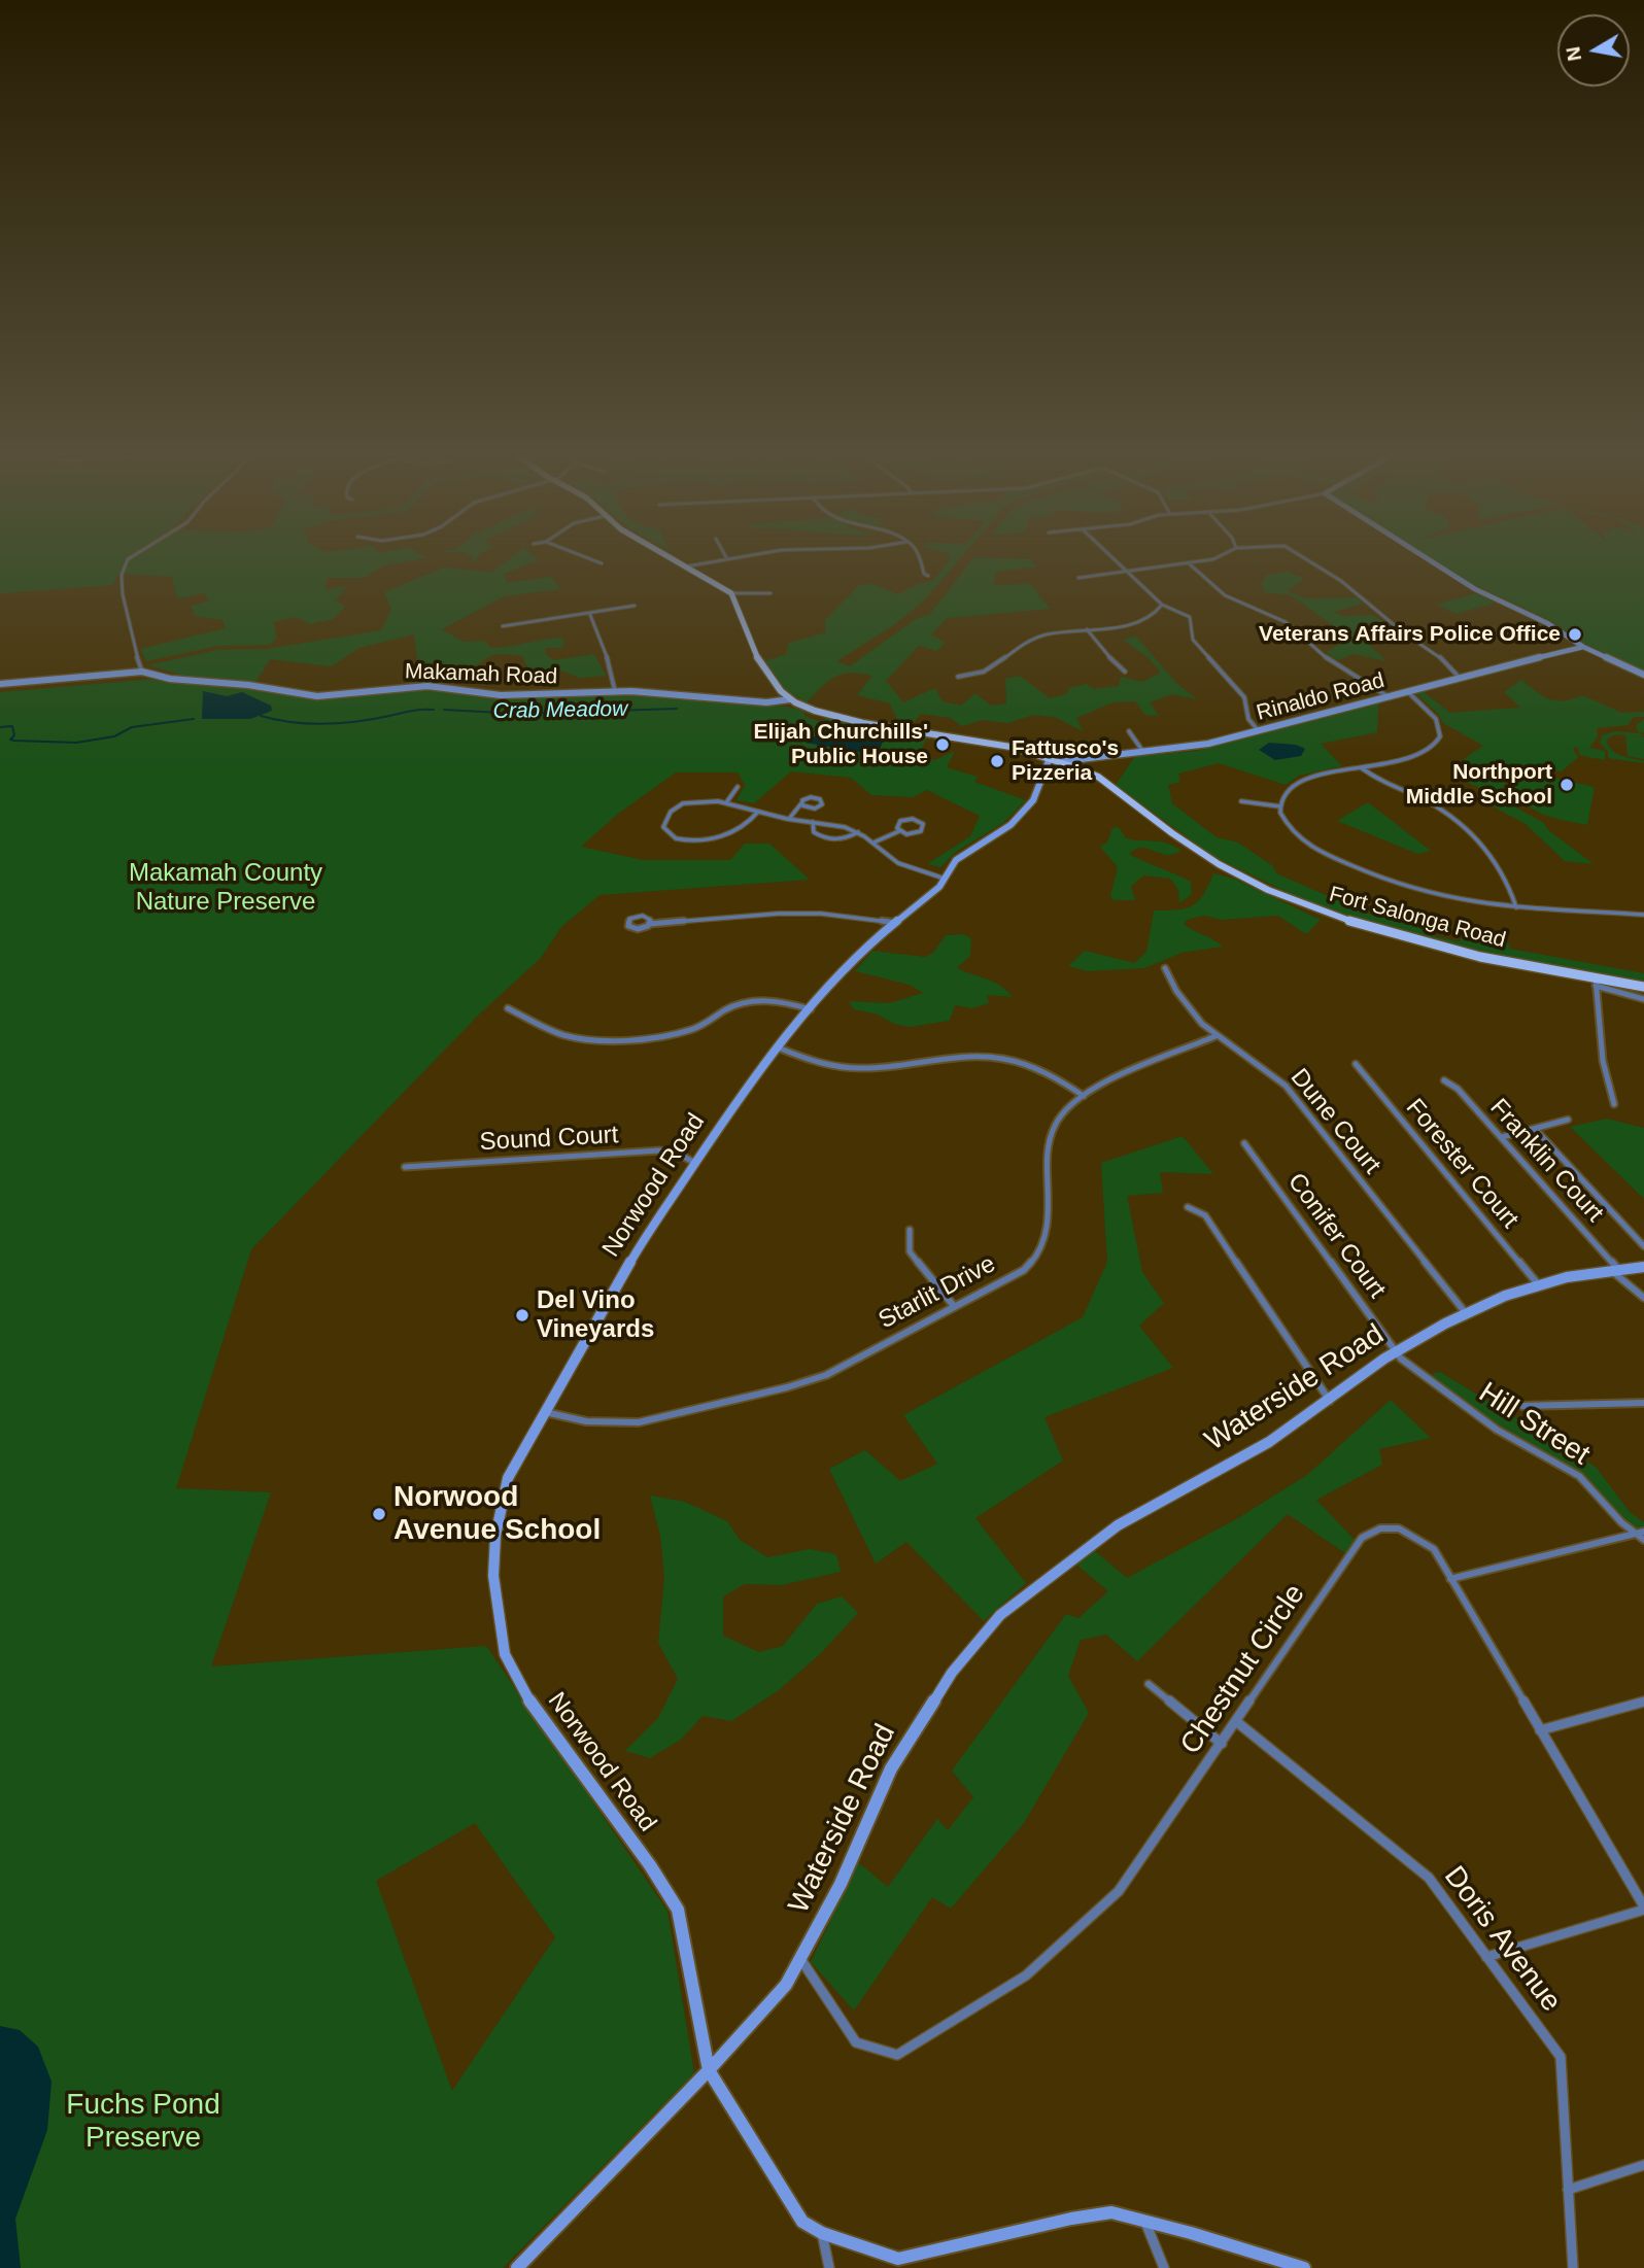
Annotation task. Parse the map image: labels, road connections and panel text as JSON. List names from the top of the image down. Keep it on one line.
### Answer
{"streets":{"main road":["Fort Salonga Road"],"street":["Makamah Road","Rinaldo Road","Dune Court","Sound Court","Franklin Court","Forester Court","Norwood Road","Conifer Court","Starlit Drive","Waterside Road","Hill Street","Chestnut Circle","Doris Avenue"]},"crossings":[["Makamah Road","Fort Salonga Road"],["Rinaldo Road","Fort Salonga Road"],["Fort Salonga Road","Norwood Road"],["Dune Court","Starlit Drive"],["Dune Court","Waterside Road"],["Sound Court","Norwood Road"],["Franklin Court","Waterside Road"],["Forester Court","Waterside Road"],["Norwood Road","Starlit Drive"],["Norwood Road","Waterside Road"],["Conifer Court","Waterside Road"],["Conifer Court","Hill Street"],["Waterside Road","Hill Street"],["Waterside Road","Chestnut Circle"],["Chestnut Circle","Doris Avenue"]],"water":["Crab Meadow"],"parks":["Makamah County Nature Preserve","Fuchs Pond Preserve"],"places":["Veterans Affairs Police Office","Elijah Churchills' Public House","Fattusco's Pizzeria","Northport Middle School","Del Vino Vineyards","Norwood Avenue School"],"north":"left"}
